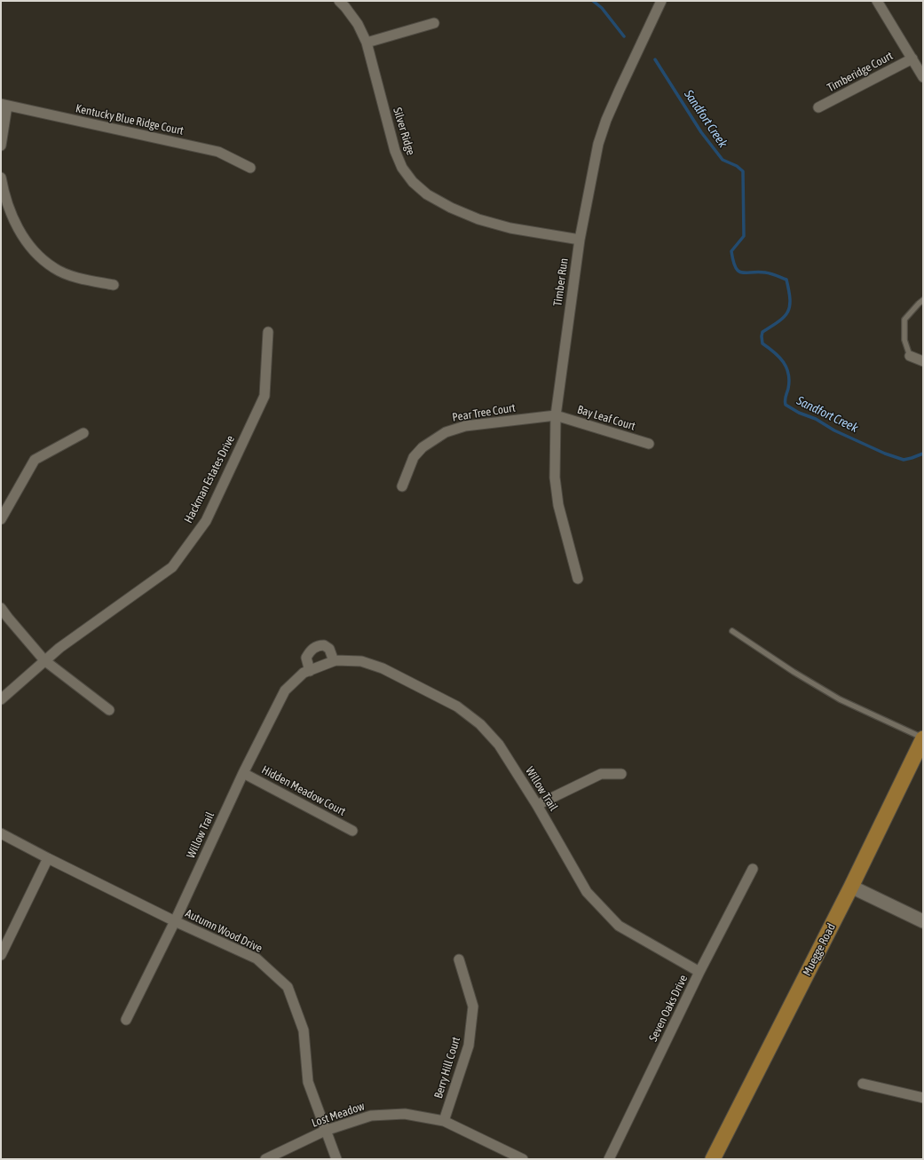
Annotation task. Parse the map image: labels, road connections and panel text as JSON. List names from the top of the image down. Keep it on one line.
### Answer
{"streets":{"main road":["Muegge Road"],"street":["Timberidge Court","Kentucky Blue Ridge Court","Silver Ridge","Timber Run","Pear Tree Court","Bay Leaf Court","Hackman Estates Drive","Willow Trail","Hidden Meadow Court","Autumn Wood Drive","Seven Oaks Drive","Berry Hill Court","Lost Meadow"]},"crossings":[["Silver Ridge","Timber Run"],["Timber Run","Pear Tree Court"],["Timber Run","Bay Leaf Court"],["Pear Tree Court","Bay Leaf Court"],["Willow Trail","Hidden Meadow Court"],["Willow Trail","Autumn Wood Drive"],["Willow Trail","Seven Oaks Drive"],["Autumn Wood Drive","Lost Meadow"],["Berry Hill Court","Lost Meadow"]],"water":["Sandfort Creek"]}
